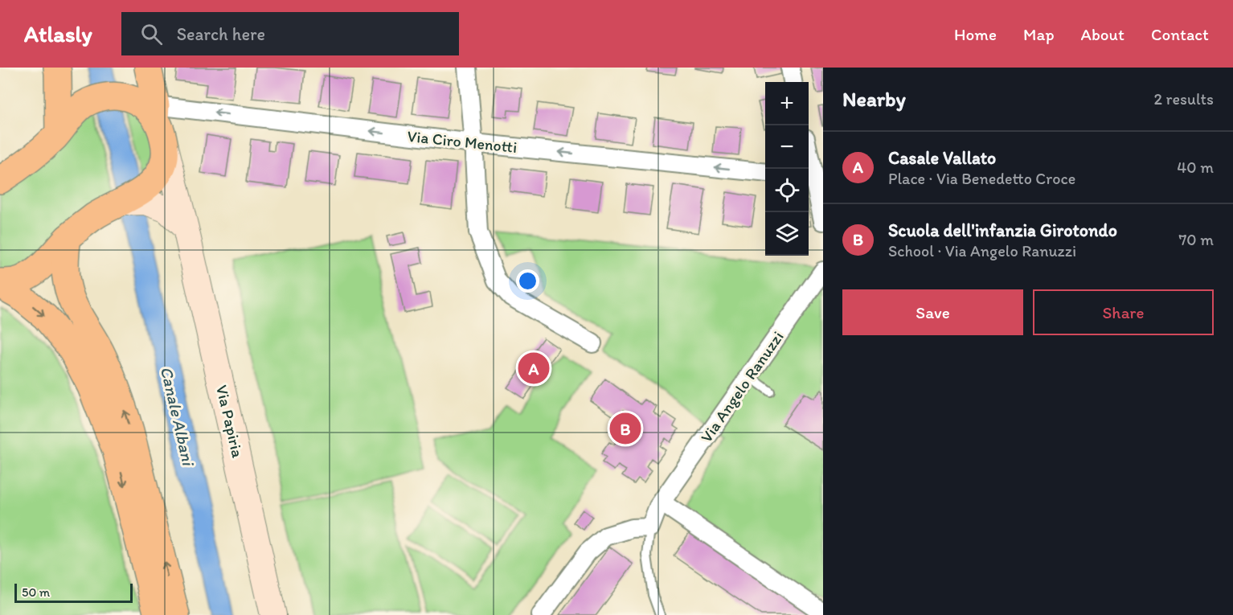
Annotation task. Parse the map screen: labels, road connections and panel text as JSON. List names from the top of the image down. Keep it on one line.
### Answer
{"streets":{"main road":["Via Papiria"],"street":["Via Ciro Menotti","Via Angelo Ranuzzi"]},"one_way":["Via Ciro Menotti"],"water":["Canale Albani"],"scale_bar":"50 m","page":{"header":"Atlasly","search":"Search here","nav":["Home","Map","About","Contact"],"heading":["Nearby","2 results"],"map_buttons":["+","−"],"list":[{"mark":"A","name":"Casale Vallato","note":"Place · Via Benedetto Croce","value":"40 m"},{"mark":"B","name":"Scuola dell'infanzia Girotondo","note":"School · Via Angelo Ranuzzi","value":"70 m"}],"buttons":["Save","Share"],"pins":["A","B"],"scale":"50 m"}}
